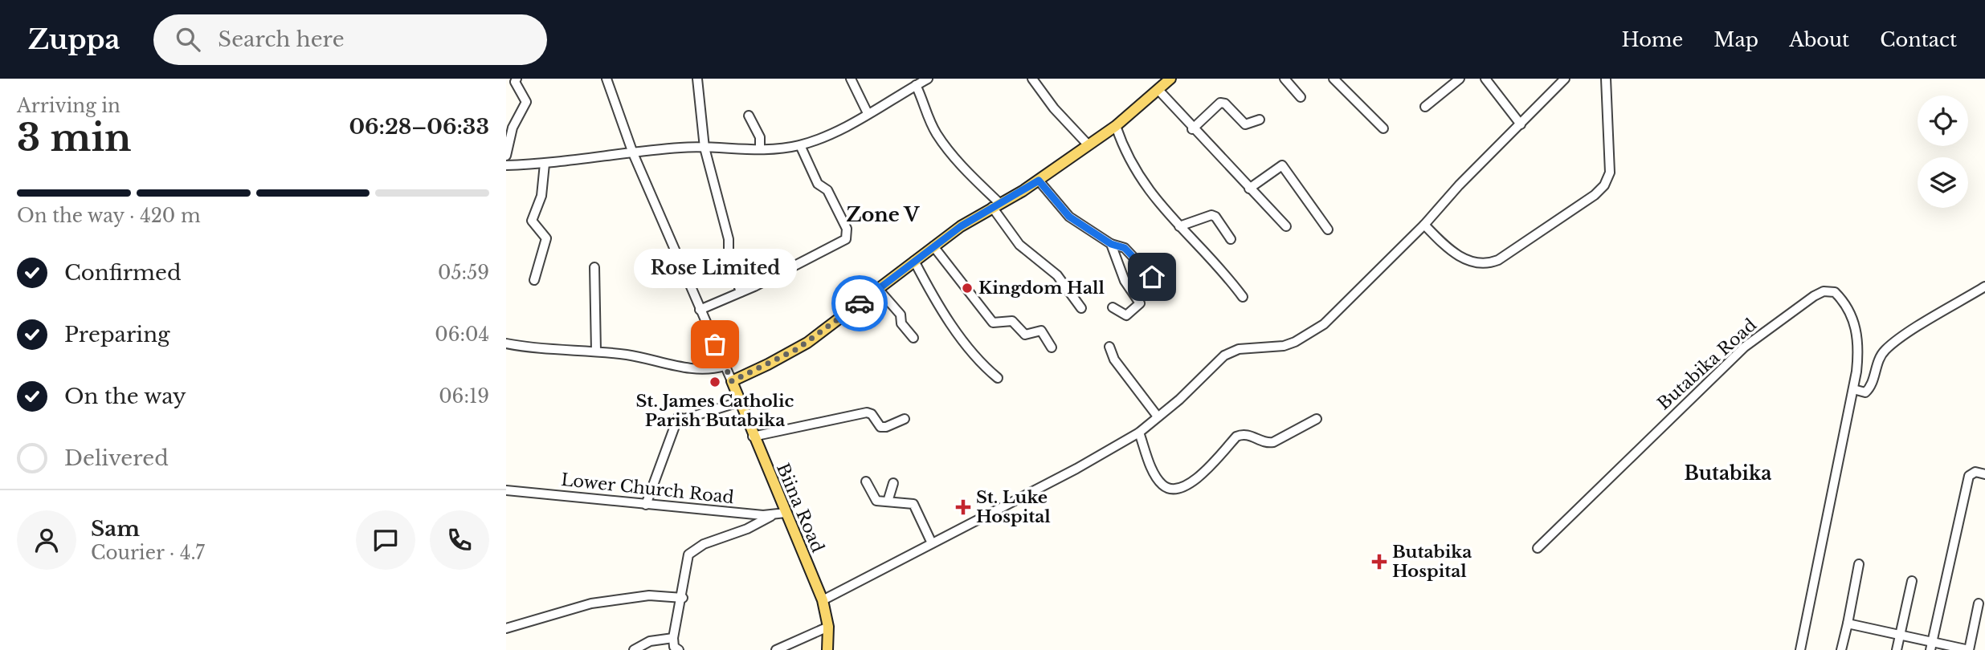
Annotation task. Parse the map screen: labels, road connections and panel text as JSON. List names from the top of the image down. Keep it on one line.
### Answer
{"streets":{"main road":["Biina Road"],"street":["Butabika Road","Lower Church Road"]},"crossings":[["Lower Church Road","Biina Road"]],"districts":["Zone V","Butabika"],"places":{"other":["Kingdom Hall","Rose Limited","St. James Catholic Parish Butabika"],"health":["St. Luke Hospital","Butabika Hospital"]},"page":{"header":"Zuppa","search":"Search here","nav":["Home","Map","About","Contact"],"heading":["3 min","Arriving in","06:28–06:33"],"panel":["Sam","Courier · 4.7"],"bar":"On the way · 420 m","list":[["Confirmed","05:59"],["Preparing","06:04"],["On the way","06:19"],"Delivered"],"bubble":"Rose Limited"}}
